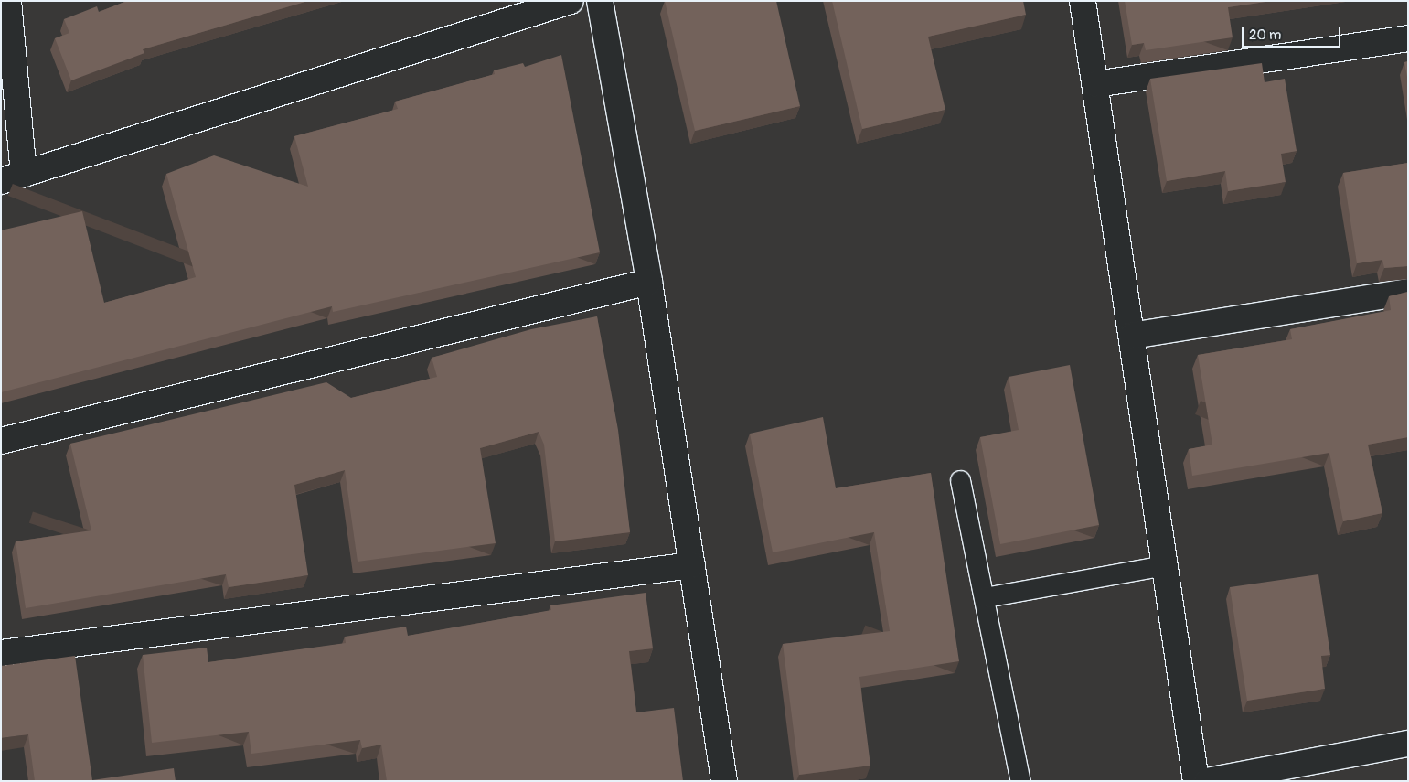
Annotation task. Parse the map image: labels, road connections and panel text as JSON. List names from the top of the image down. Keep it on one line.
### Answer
{"scale_bar":"20 m"}
